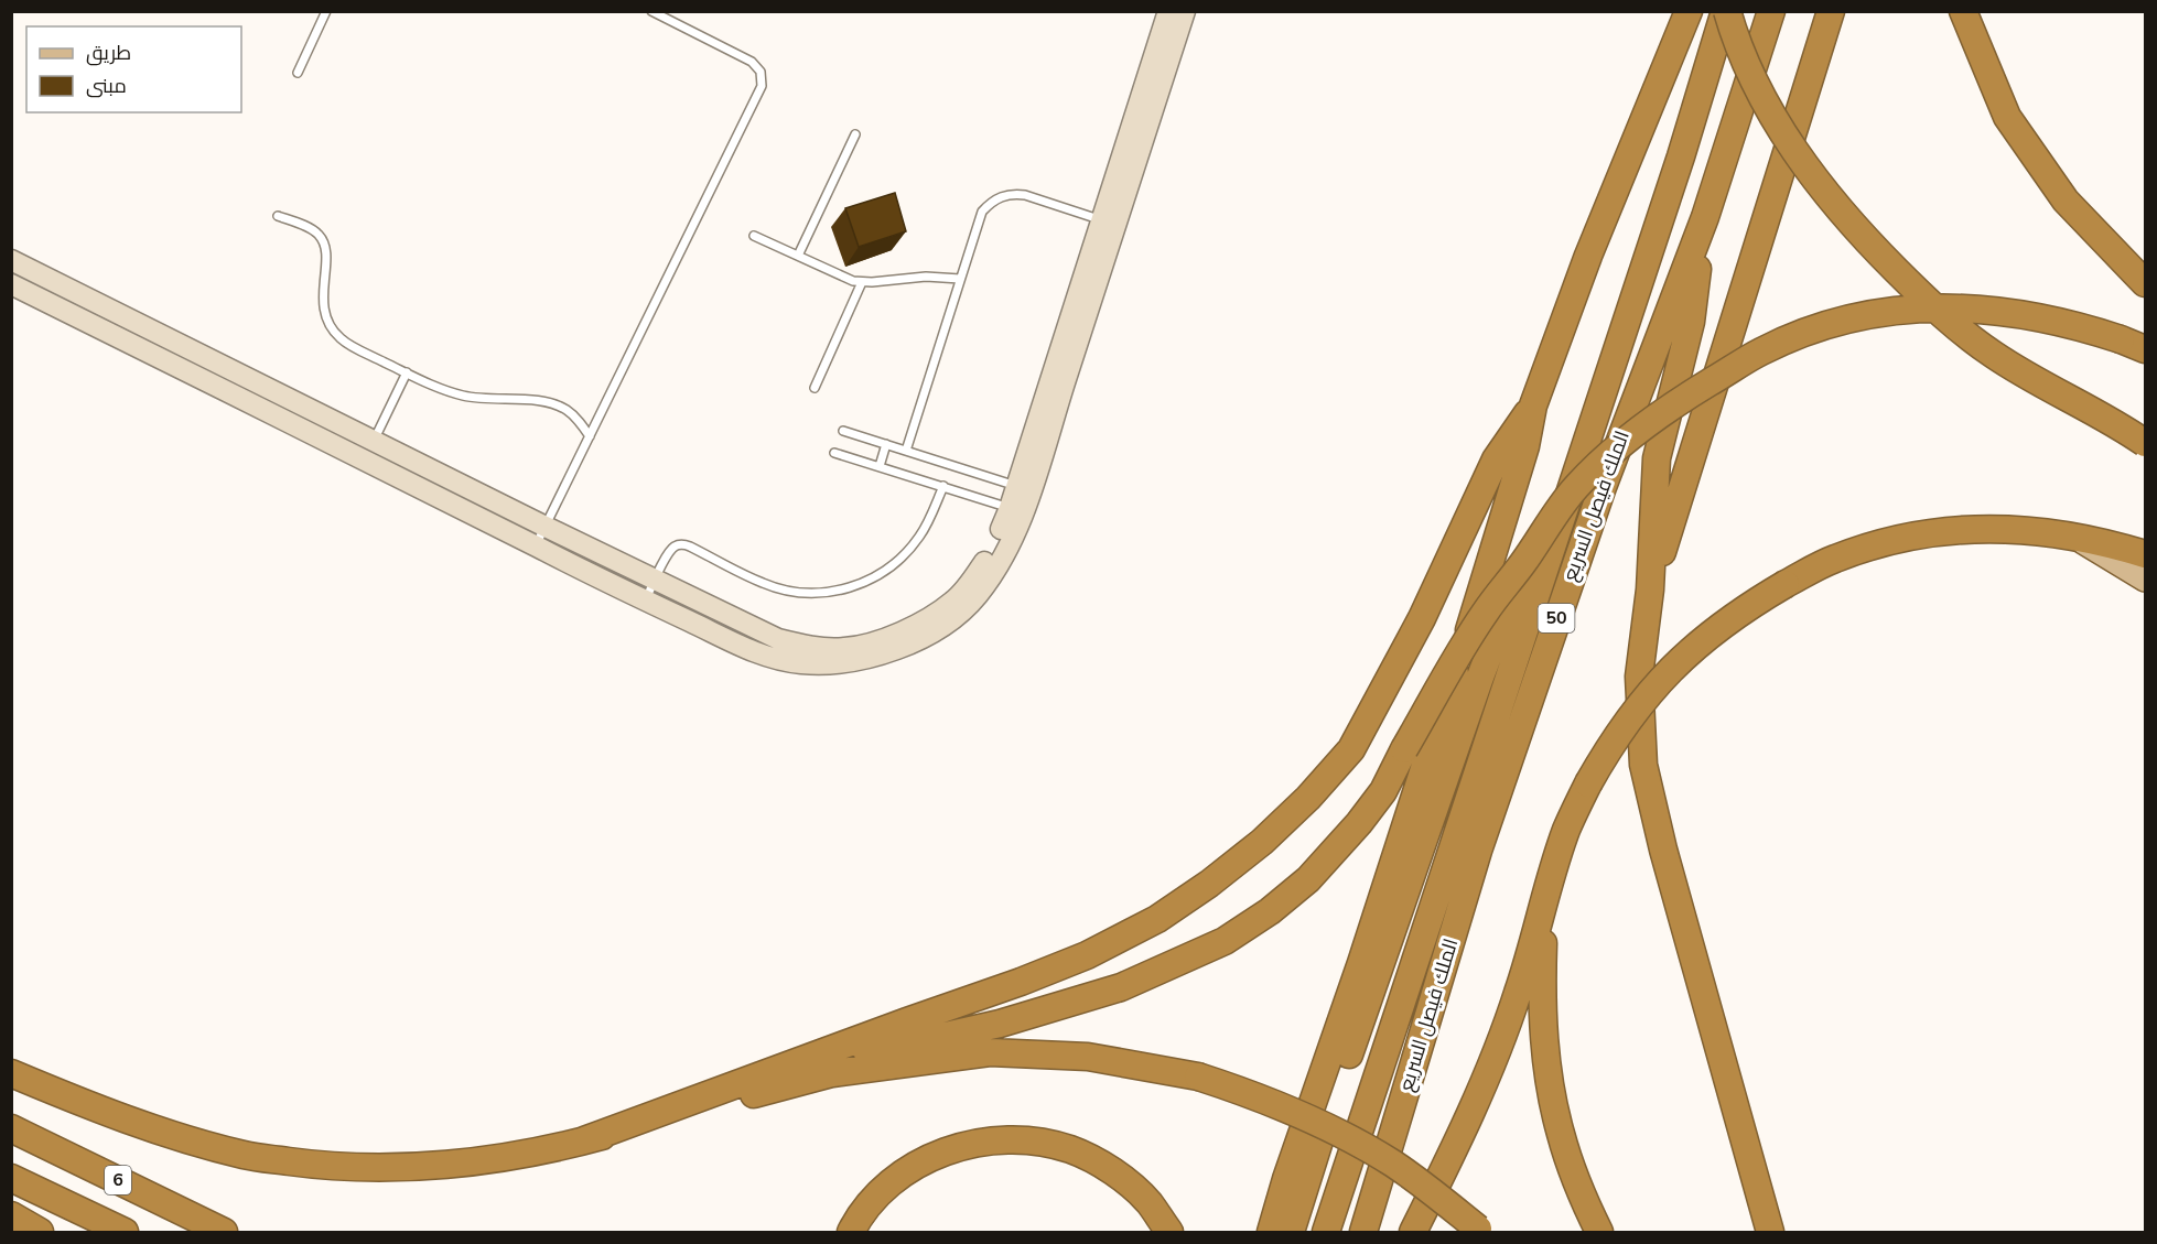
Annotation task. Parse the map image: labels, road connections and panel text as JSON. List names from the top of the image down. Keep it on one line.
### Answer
{"streets":{"highway":["الملك فيصل السريع","50","6"]},"legend":["طريق","مبنى"]}
